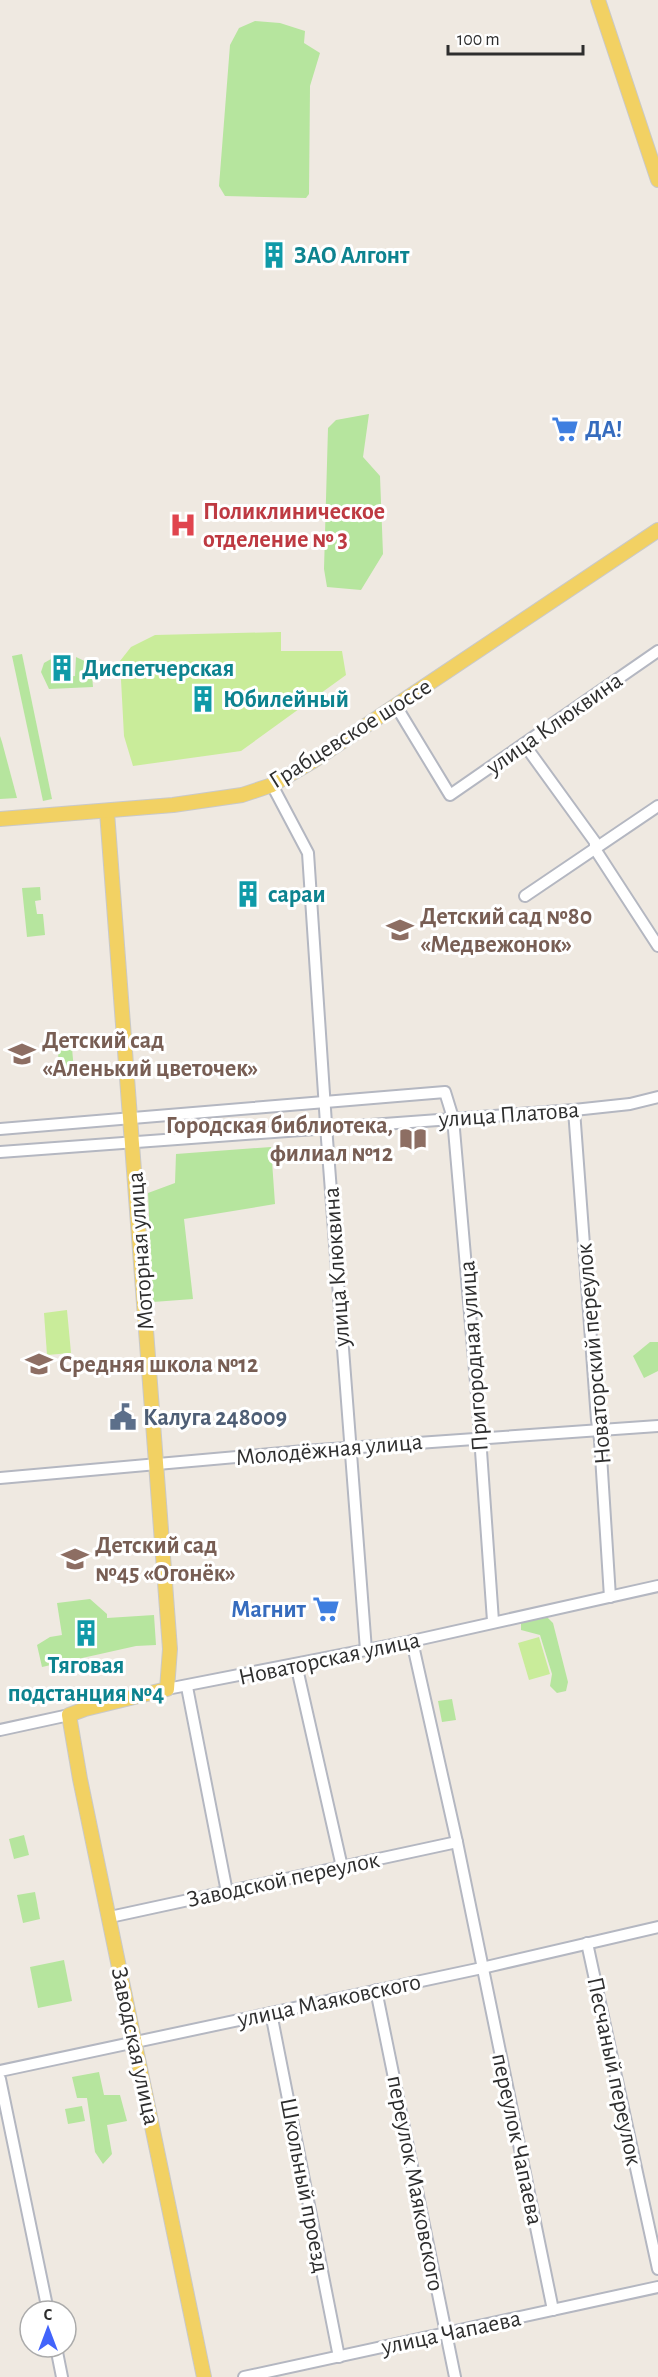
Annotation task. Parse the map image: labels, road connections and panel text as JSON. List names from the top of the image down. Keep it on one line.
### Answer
{"streets":{"main road":["Грабцевское шоссе","Моторная улица","Новаторская улица","Заводская улица"],"street":["улица Клюквина","улица Платова","Новаторский переулок","Пригородная улица","Молодёжная улица","Заводской переулок","улица Маяковского","Песчаный переулок","переулок Чапаева","переулок Маяковского","Школьный проезд","улица Чапаева"]},"crossings":[["улица Клюквина","Грабцевское шоссе"],["улица Клюквина","улица Платова"],["улица Клюквина","Молодёжная улица"],["улица Клюквина","Новаторская улица"],["Грабцевское шоссе","Моторная улица"],["улица Платова","Моторная улица"],["улица Платова","Новаторский переулок"],["улица Платова","Пригородная улица"],["Моторная улица","Молодёжная улица"],["Моторная улица","Новаторская улица"],["Новаторский переулок","Молодёжная улица"],["Новаторский переулок","Новаторская улица"],["Пригородная улица","Молодёжная улица"],["Пригородная улица","Новаторская улица"],["Новаторская улица","Заводская улица"],["Заводской переулок","Заводская улица"],["улица Маяковского","Заводская улица"],["улица Маяковского","Песчаный переулок"],["улица Маяковского","переулок Чапаева"],["улица Маяковского","переулок Маяковского"],["улица Маяковского","Школьный проезд"],["переулок Чапаева","улица Чапаева"],["переулок Маяковского","улица Чапаева"],["Школьный проезд","улица Чапаева"]],"places":{"building":["ЗАО Алгонт","Диспетчерская","Юбилейный","сараи","Тяговая подстанция №4"],"supermarket":["ДА!","Магнит"],"hospital":["Поликлиническое отделение № 3"],"school or university":["Детский сад №80 «Медвежонок»","Детский сад «Аленький цветочек»","Средняя школа №12","Детский сад №45 «Огонёк»"],"library":["Городская библиотека, филиал №12"],"public building":["Калуга 248009"]},"scale_bar":"100 m","north":"top"}
